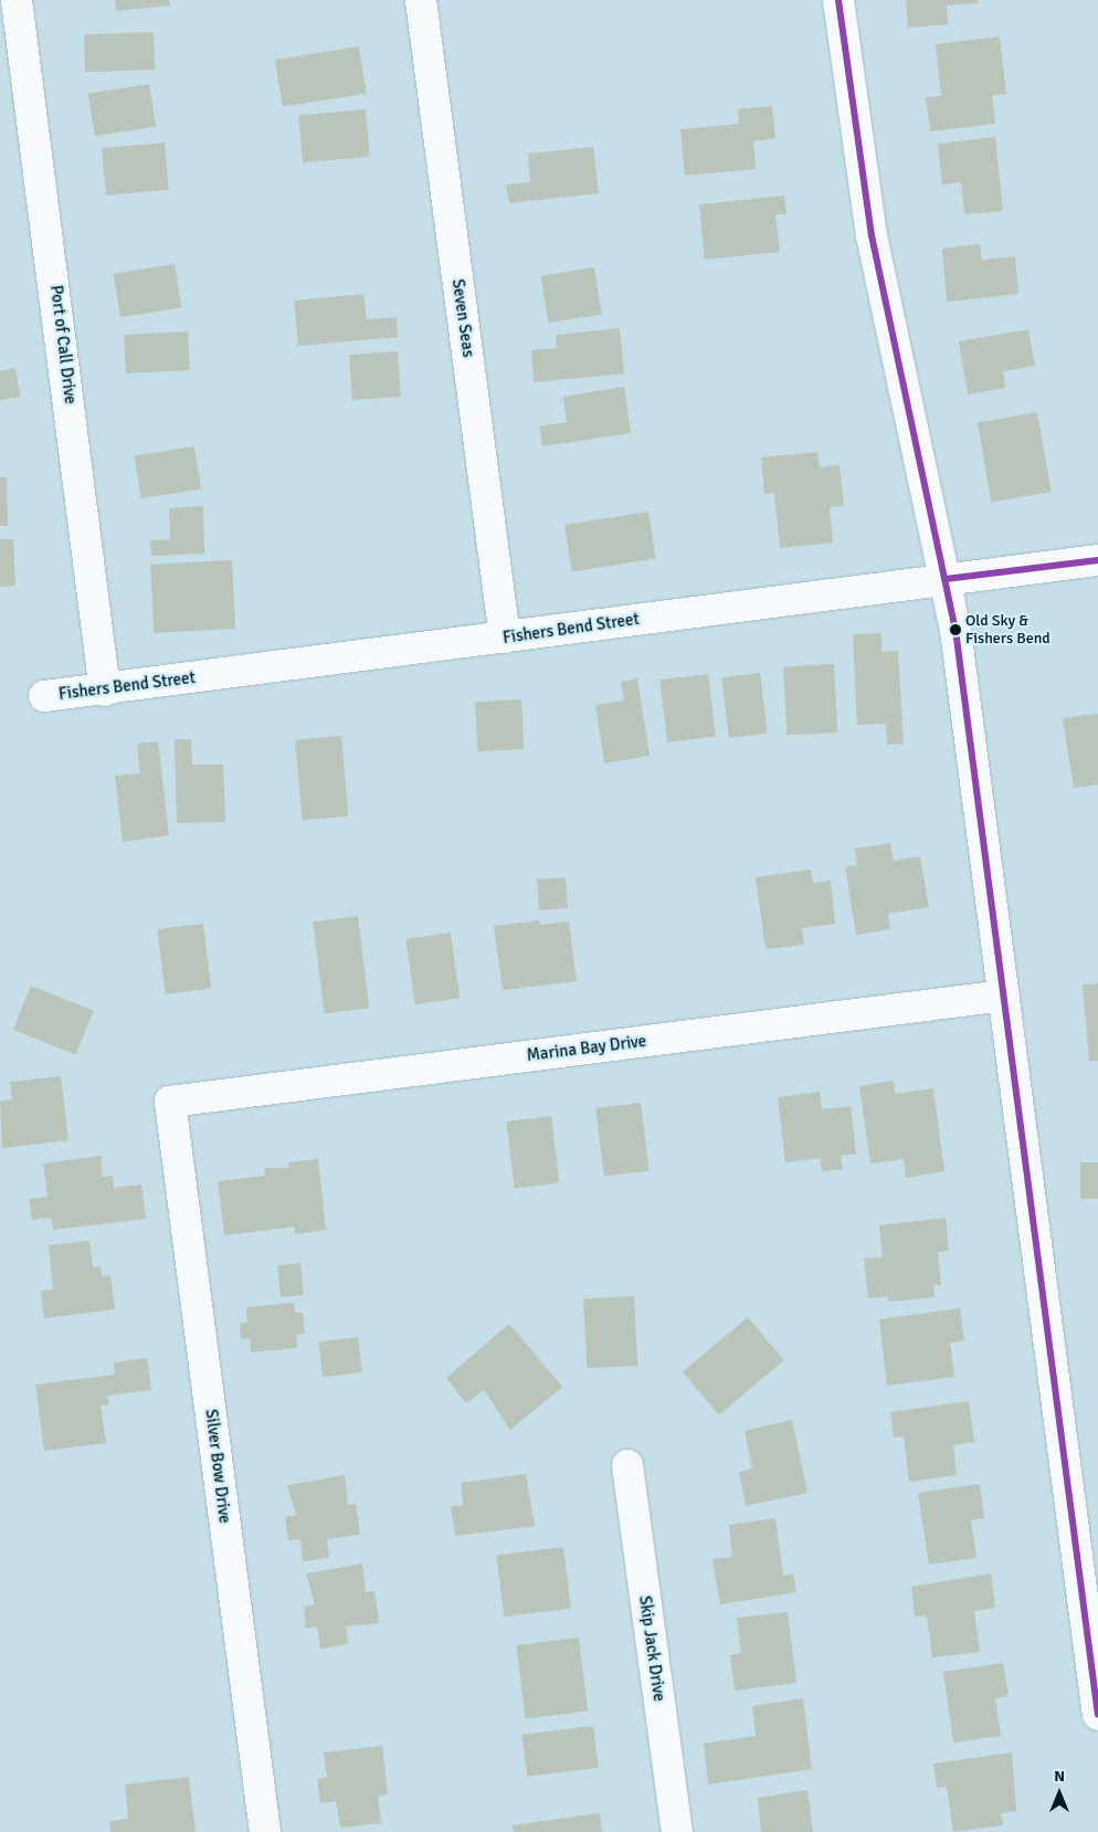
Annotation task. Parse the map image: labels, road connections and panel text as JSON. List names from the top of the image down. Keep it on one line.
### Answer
{"streets":{"street":["Seven Seas","Port of Call Drive","Fishers Bend Street","Marina Bay Drive","Silver Bow Drive","Skip Jack Drive"]},"crossings":[["Seven Seas","Fishers Bend Street"],["Port of Call Drive","Fishers Bend Street"],["Marina Bay Drive","Silver Bow Drive"]],"places":["Old Sky & Fishers Bend"],"north":"top"}
